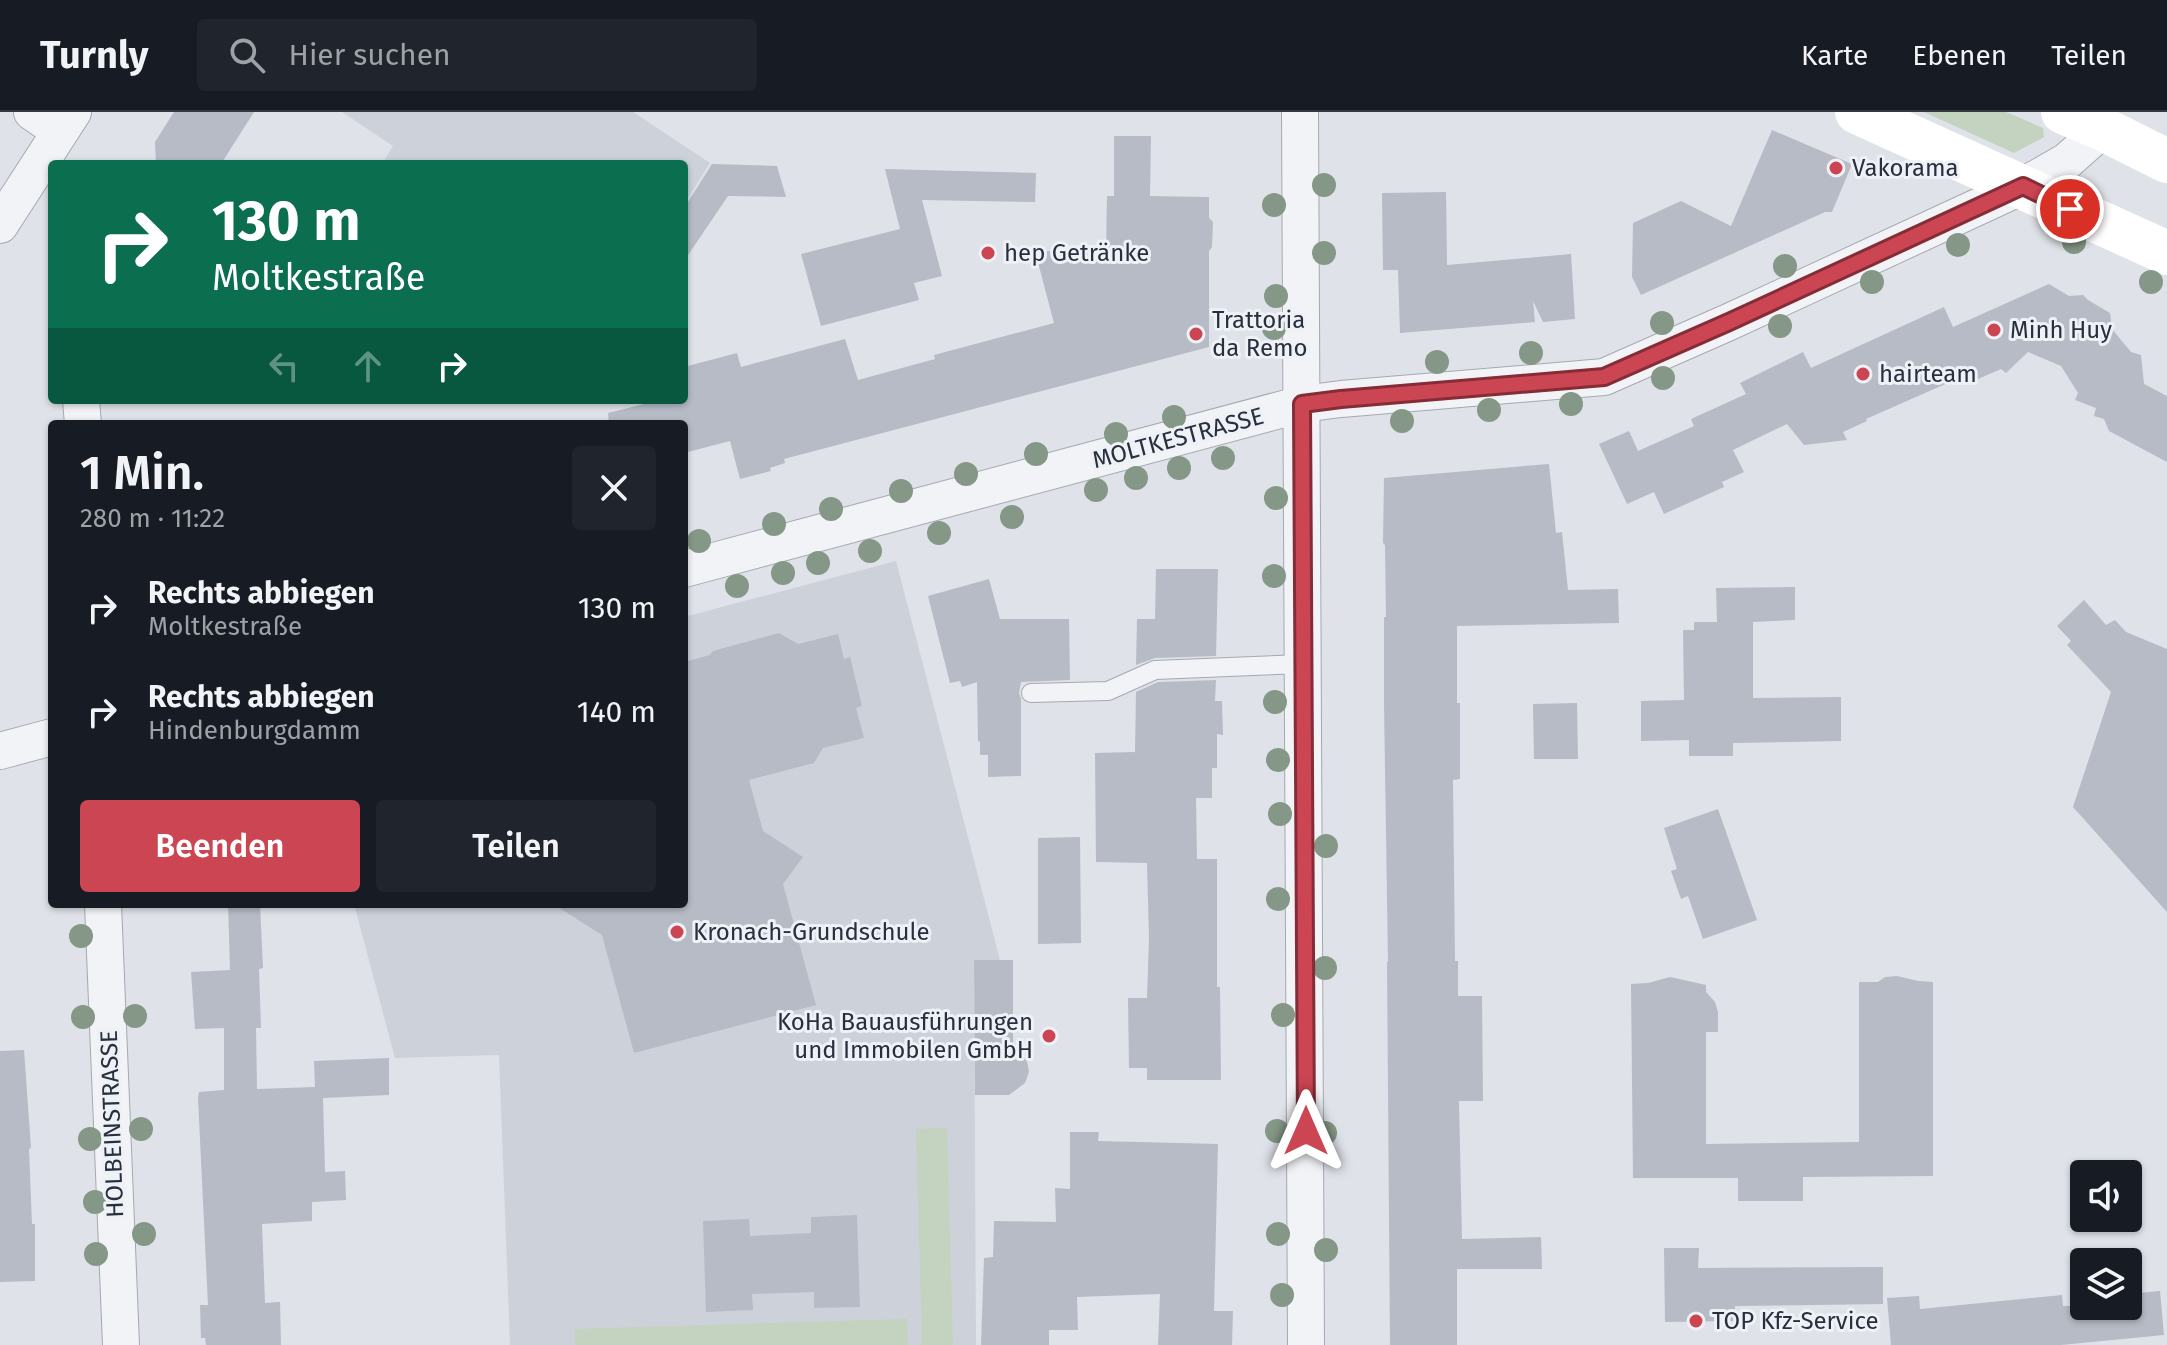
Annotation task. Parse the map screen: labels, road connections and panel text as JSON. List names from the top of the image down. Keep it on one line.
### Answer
{"streets":{"street":["MOLTKESTRASSE","HOLBEINSTRASSE"]},"places":["Vakorama","hep Getränke","Minh Huy","Trattoria da Remo","hairteam","Kronach-Grundschule","KoHa Bauausführungen und Immobilen GmbH","TOP Kfz-Service"],"page":{"header":"Turnly","search":"Hier suchen","nav":["Karte","Ebenen","Teilen"],"turn":["130 m","Moltkestraße"],"heading":["1 Min.","280 m · 11:22"],"list":[{"name":"Rechts abbiegen","note":"Moltkestraße","value":"130 m"},{"name":"Rechts abbiegen","note":"Hindenburgdamm","value":"140 m"}],"buttons":["Beenden","Teilen"]}}
